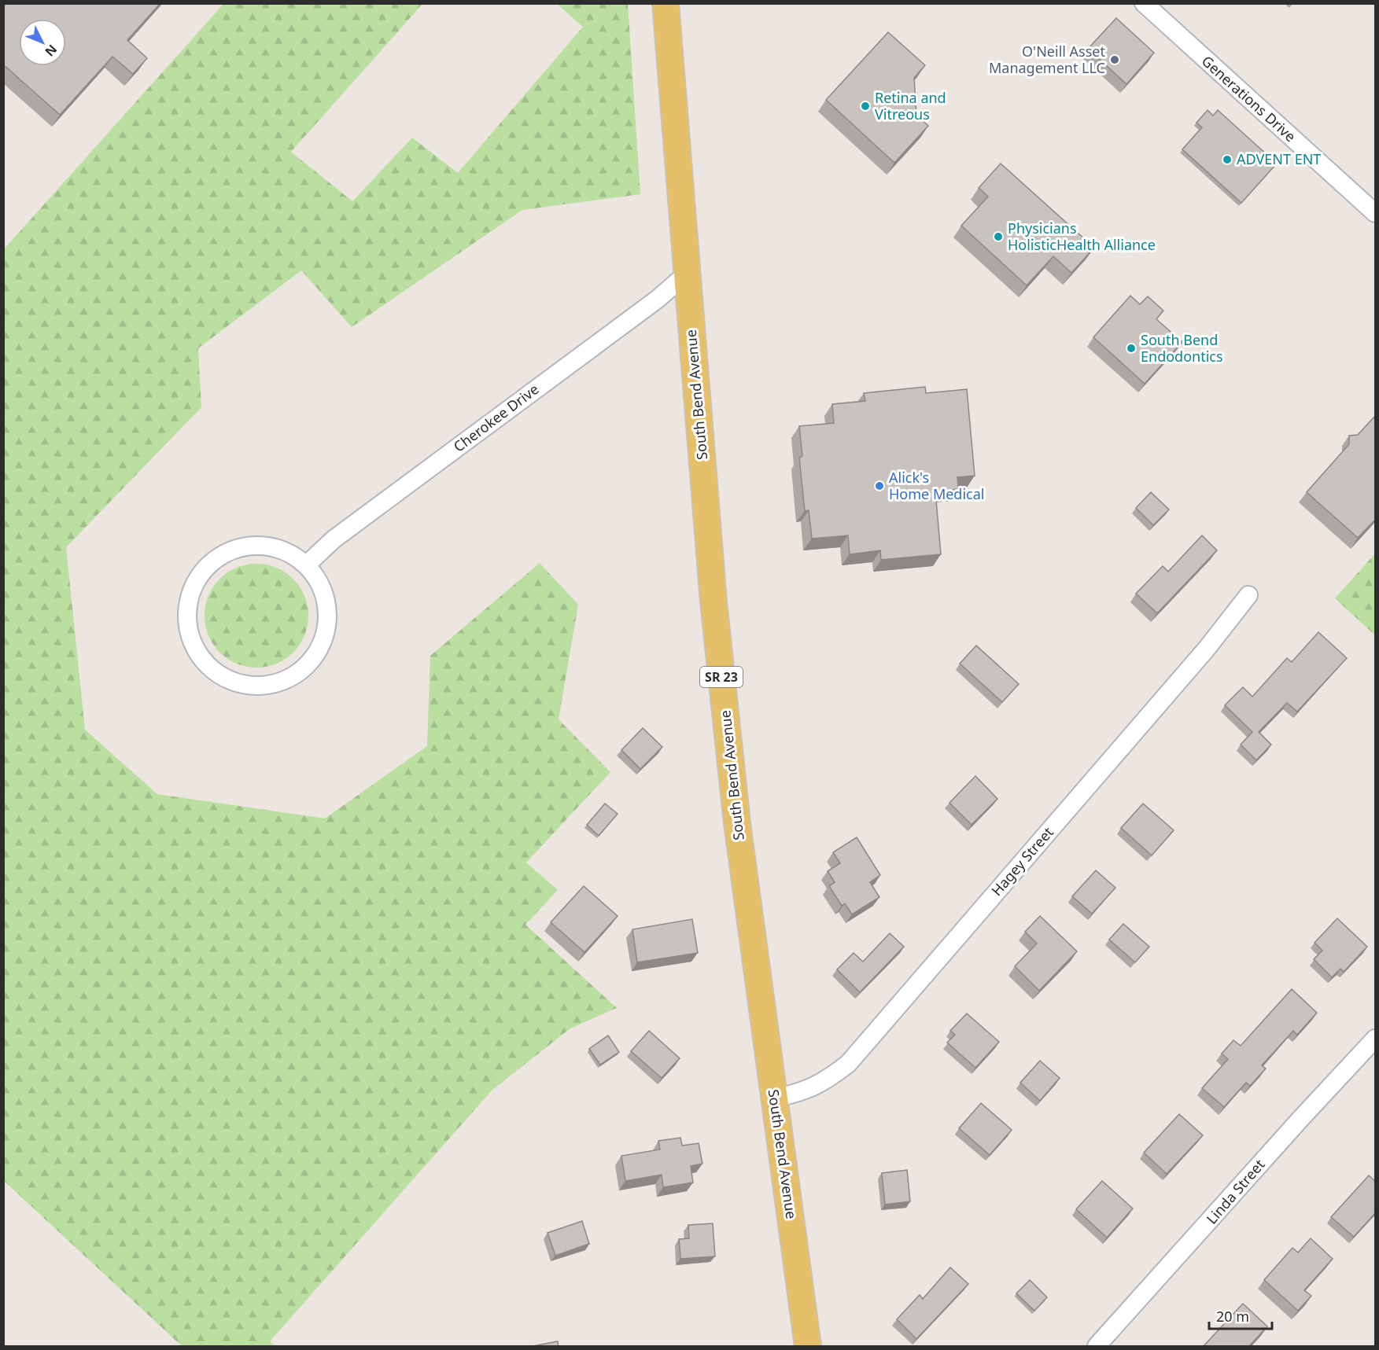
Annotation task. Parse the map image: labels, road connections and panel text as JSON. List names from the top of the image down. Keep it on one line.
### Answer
{"streets":{"main road":["South Bend Avenue","SR 23"],"street":["Generations Drive","Cherokee Drive","Hagey Street","Linda Street"]},"crossings":[["South Bend Avenue","Cherokee Drive"],["South Bend Avenue","Hagey Street"]],"places":["O'Neill Asset Management LLC","Retina and Vitreous","ADVENT ENT","Physicians HolisticHealth Alliance","South Bend Endodontics","Alick's Home Medical"],"scale_bar":"20 m","north":"bottom right"}
